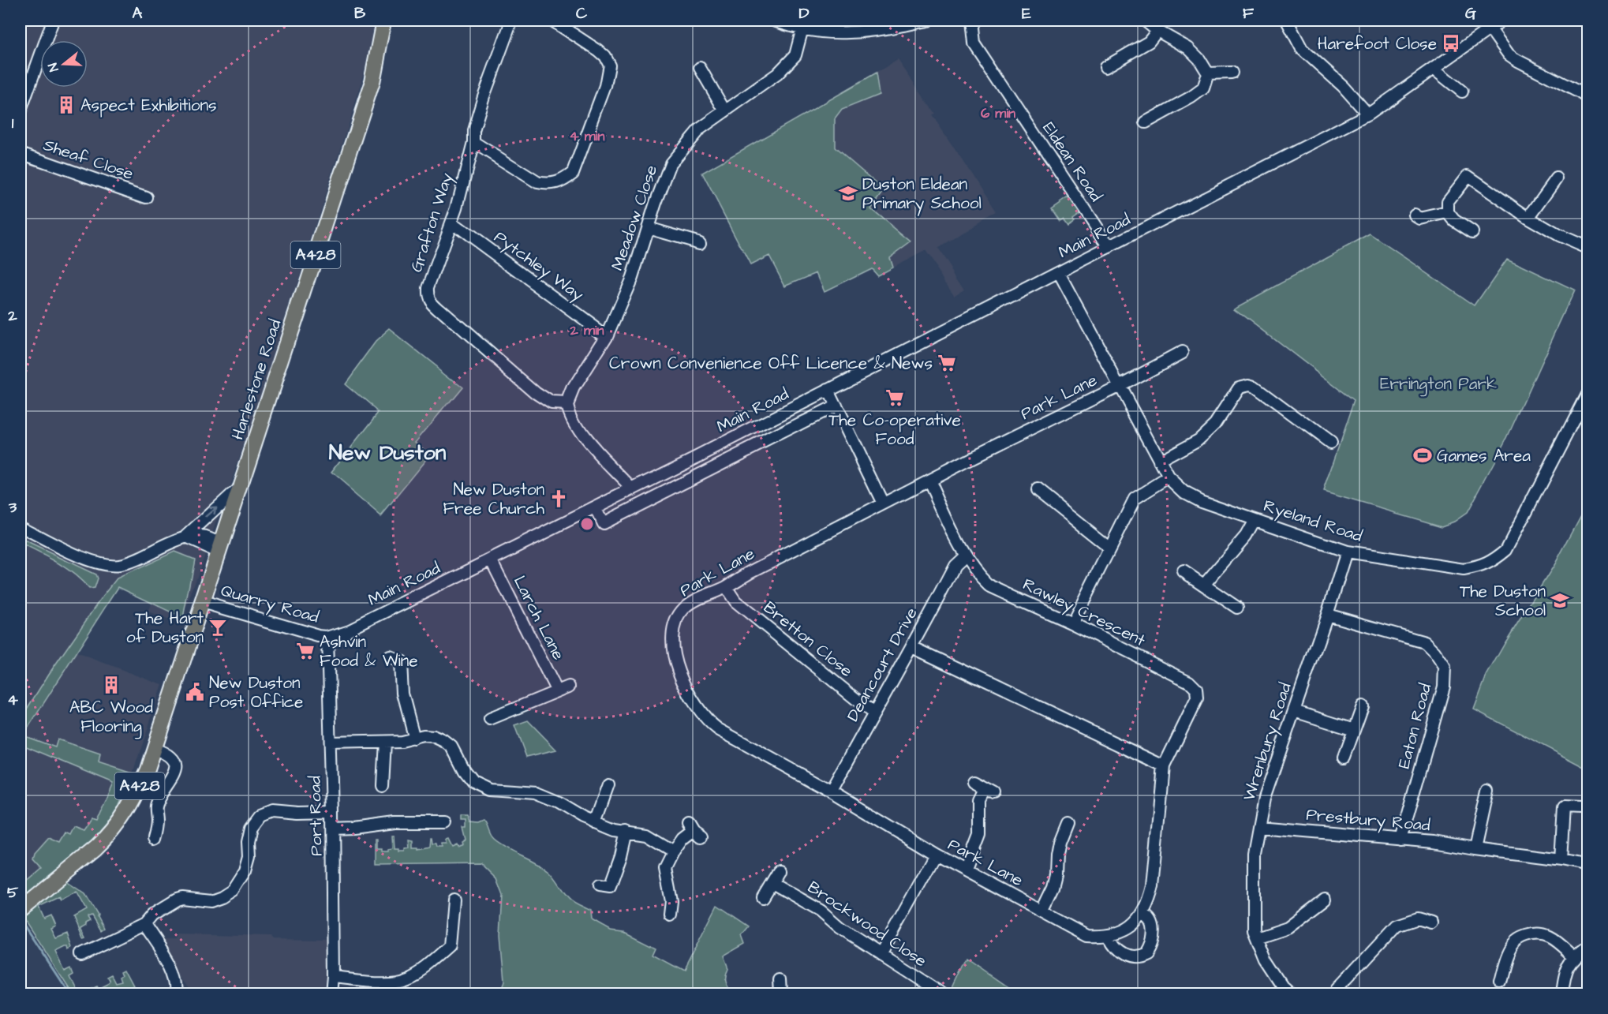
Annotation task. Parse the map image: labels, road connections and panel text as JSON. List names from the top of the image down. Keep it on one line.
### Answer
{"streets":{"main road":["A428","Harlestone Road"],"street":["Sheaf Close","Eldean Road","Meadow Close","Grafton Way","Main Road","Pytchley Way","Park Lane","Ryeland Road","Quarry Road","Rawley Crescent","Larch Lane","Bretton Close","Deancourt Drive","Eaton Road","Wrenbury Road","Port Road","Prestbury Road","Brockwood Close"]},"crossings":[["Eldean Road","Main Road"],["Meadow Close","Grafton Way"],["Meadow Close","Pytchley Way"],["Grafton Way","Pytchley Way"],["Main Road","Ryeland Road"],["Main Road","Quarry Road"],["Main Road","Larch Lane"],["Main Road","Port Road"],["Harlestone Road","Quarry Road"],["Park Lane","Ryeland Road"],["Park Lane","Rawley Crescent"],["Park Lane","Bretton Close"],["Park Lane","Deancourt Drive"],["Ryeland Road","Wrenbury Road"],["Quarry Road","Port Road"],["Rawley Crescent","Deancourt Drive"],["Bretton Close","Deancourt Drive"],["Eaton Road","Wrenbury Road"],["Eaton Road","Prestbury Road"],["Wrenbury Road","Prestbury Road"]],"districts":["New Duston"],"parks":["Errington Park"],"places":{"bus stop":["Harefoot Close"],"building":["Aspect Exhibitions","ABC Wood Flooring"],"school or university":["Duston Eldean Primary School","The Duston School"],"supermarket":["Crown Convenience Off Licence & News","The Co-operative Food","Ashvin Food & Wine"],"sports":["Games Area"],"church":["New Duston Free Church"],"bar":["The Hart of Duston"],"public building":["New Duston Post Office"]},"north":"left","grid":{"columns":["A","B","C","D","E","F","G"],"rows":["1","2","3","4","5"]},"rings":["6 min","4 min","2 min"]}
